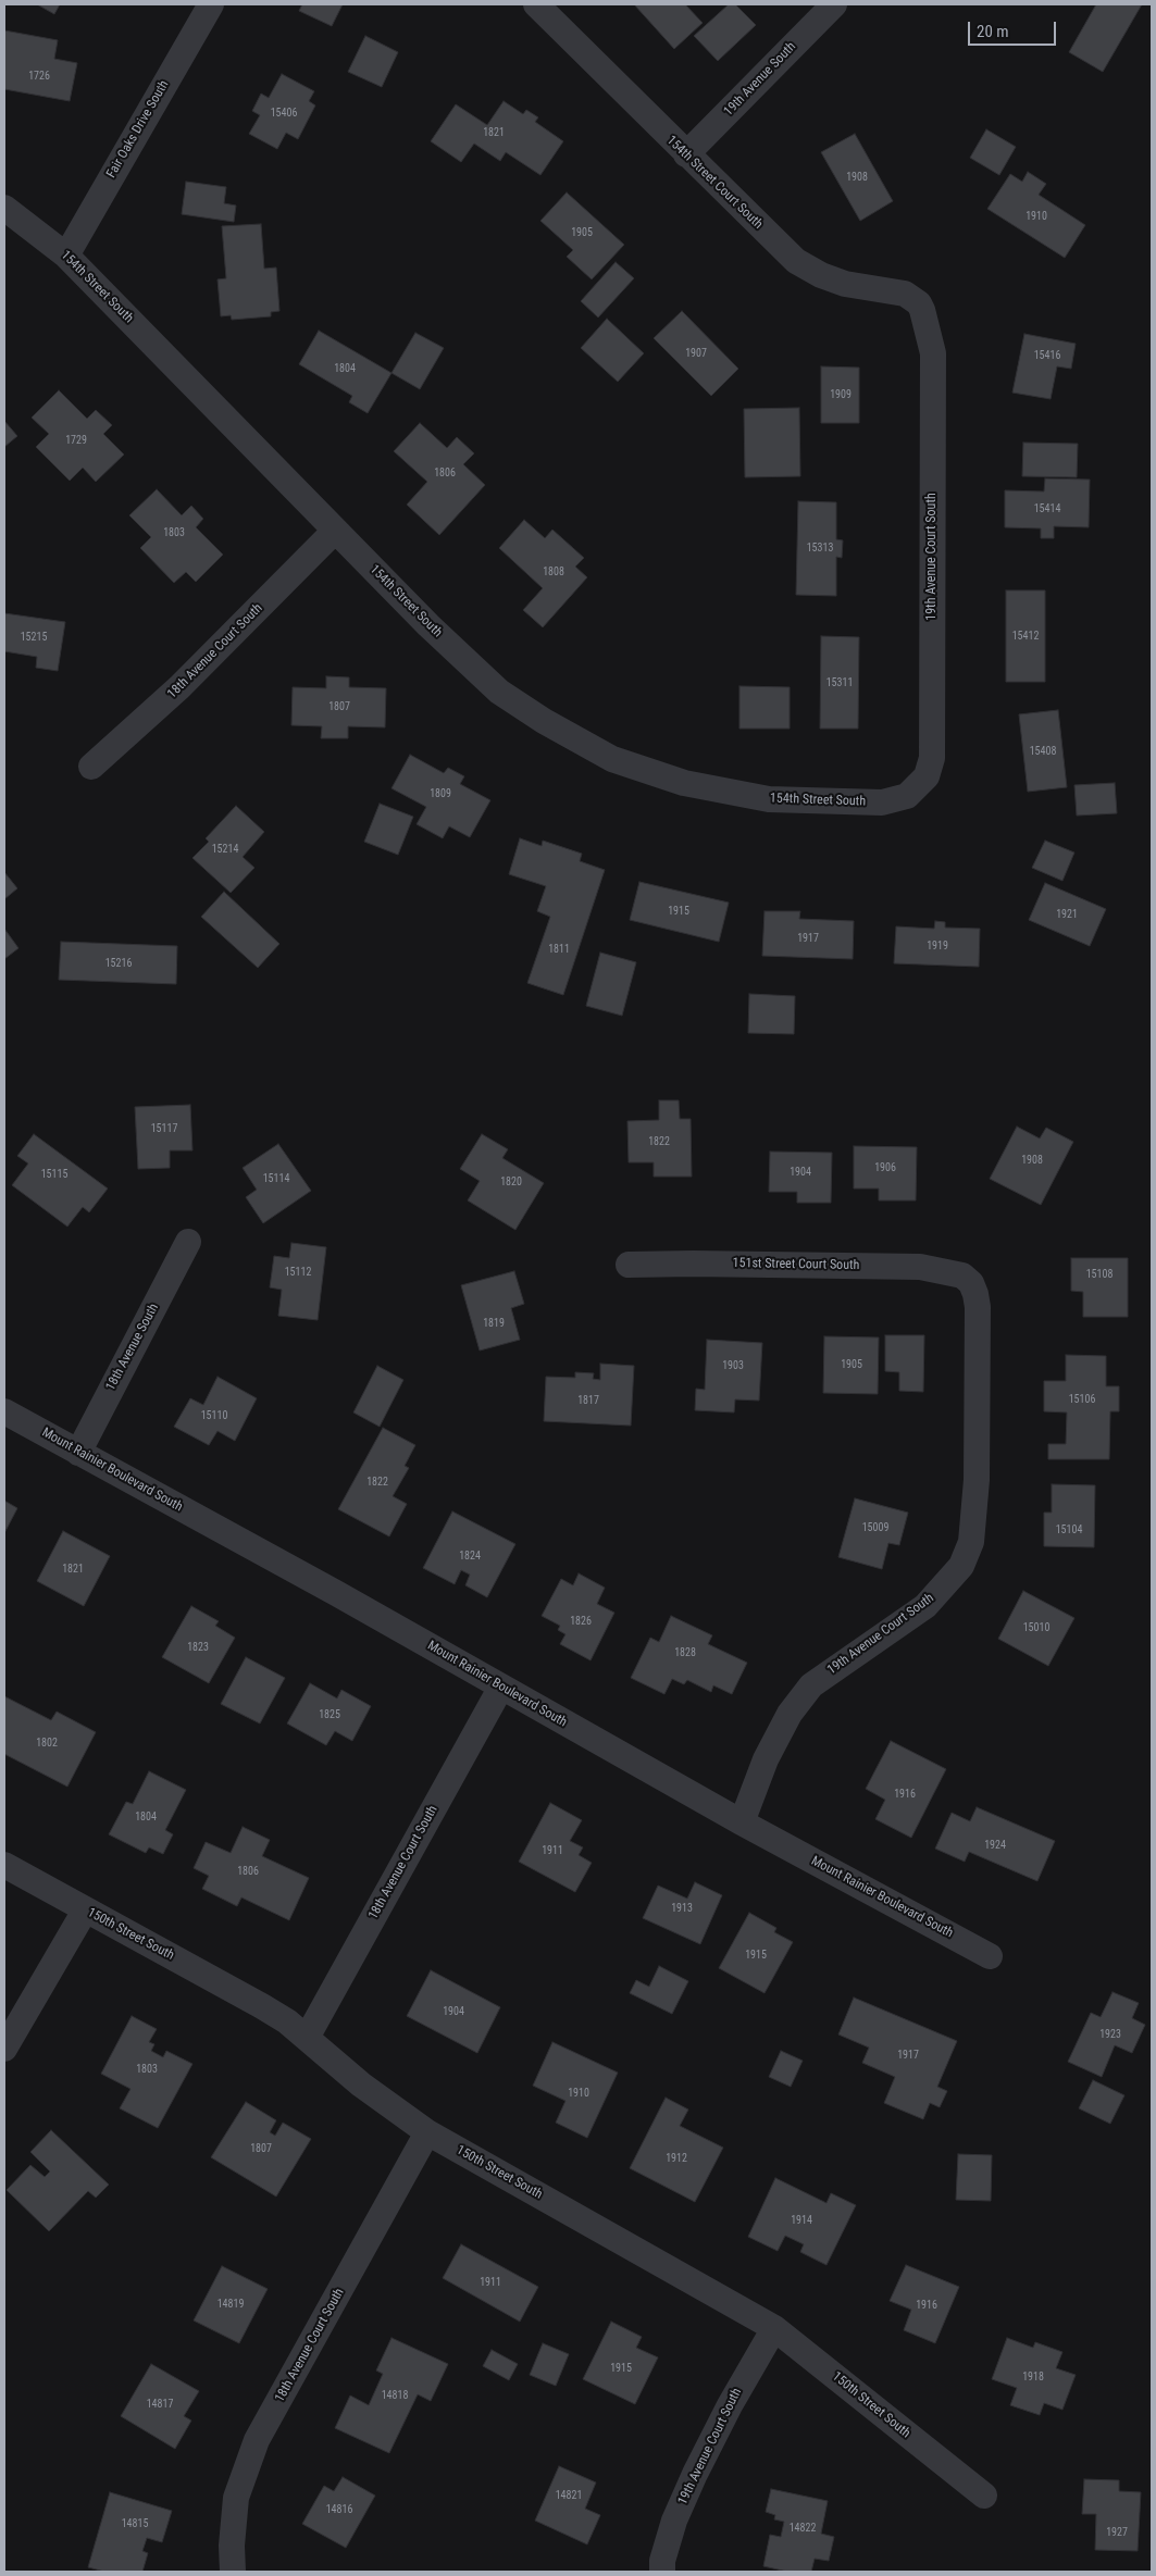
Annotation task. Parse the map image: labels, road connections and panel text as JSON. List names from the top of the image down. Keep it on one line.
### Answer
{"streets":{"street":["19th Avenue South","Fair Oaks Drive South","154th Street Court South","154th Street South","19th Avenue Court South","18th Avenue Court South","151st Street Court South","18th Avenue South","Mount Rainier Boulevard South","150th Street South"]},"crossings":[["19th Avenue South","154th Street Court South"],["Fair Oaks Drive South","154th Street South"],["154th Street Court South","19th Avenue Court South"],["154th Street South","19th Avenue Court South"],["154th Street South","18th Avenue Court South"],["19th Avenue Court South","151st Street Court South"],["19th Avenue Court South","Mount Rainier Boulevard South"],["19th Avenue Court South","150th Street South"],["18th Avenue Court South","Mount Rainier Boulevard South"],["18th Avenue Court South","150th Street South"],["18th Avenue South","Mount Rainier Boulevard South"]],"house_numbers":["1726","15406","1821","1908","1910","1905","1907","15416","1804","1909","1729","1806","15414","1803","15313","1808","15412","15215","15311","1807","15408","1809","15214","1915","1921","1917","1919","1811","15216","15117","1822","1908","1906","1904","15115","15114","1820","15112","15108","1819","1905","1903","15106","1817","15110","1822","15009","15104","1824","1821","1826","15010","1823","1828","1825","1802","1916","1804","1924","1911","1806","1913","1915","1904","1923","1917","1803","1910","1807","1912","1914","1911","14819","1916","1915","1918","14818","14817","14821","14816","14815","14822","1927"],"scale_bar":"20 m"}
